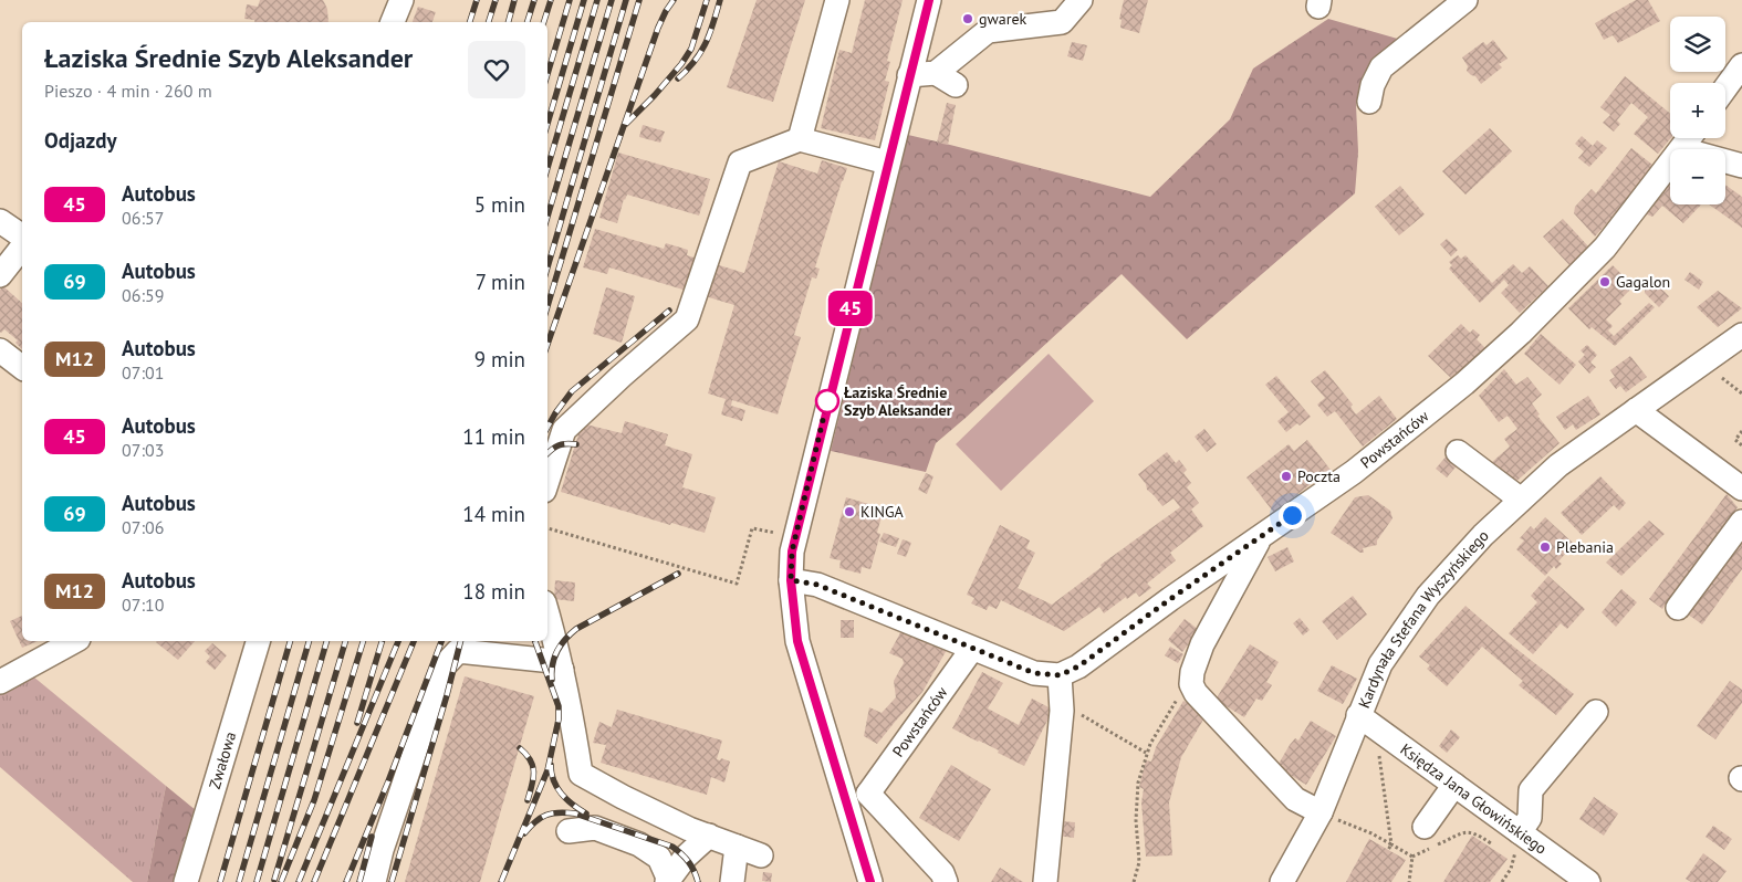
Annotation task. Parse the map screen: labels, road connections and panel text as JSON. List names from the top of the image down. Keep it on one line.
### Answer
{"streets":{"street":["Powstańców","Kardynała Stefana Wyszyńskiego","Zwałowa","Księdza Jana Głowińskiego"]},"crossings":[["Kardynała Stefana Wyszyńskiego","Księdza Jana Głowińskiego"]],"places":["gwarek","Gagalon","Łaziska Średnie Szyb Aleksander","Poczta","KINGA","Plebania"],"lines":["bus line 45"],"page":{"on_map":"45","map_buttons":["+","−"],"heading":[["Łaziska Średnie Szyb Aleksander","Pieszo · 4 min · 260 m"],"Odjazdy"],"list":[{"mark":"45","name":"Autobus","note":"06:57","value":"5 min"},{"mark":"69","name":"Autobus","note":"06:59","value":"7 min"},{"mark":"M12","name":"Autobus","note":"07:01","value":"9 min"},{"mark":"45","name":"Autobus","note":"07:03","value":"11 min"},{"mark":"69","name":"Autobus","note":"07:06","value":"14 min"},{"mark":"M12","name":"Autobus","note":"07:10","value":"18 min"}]}}
